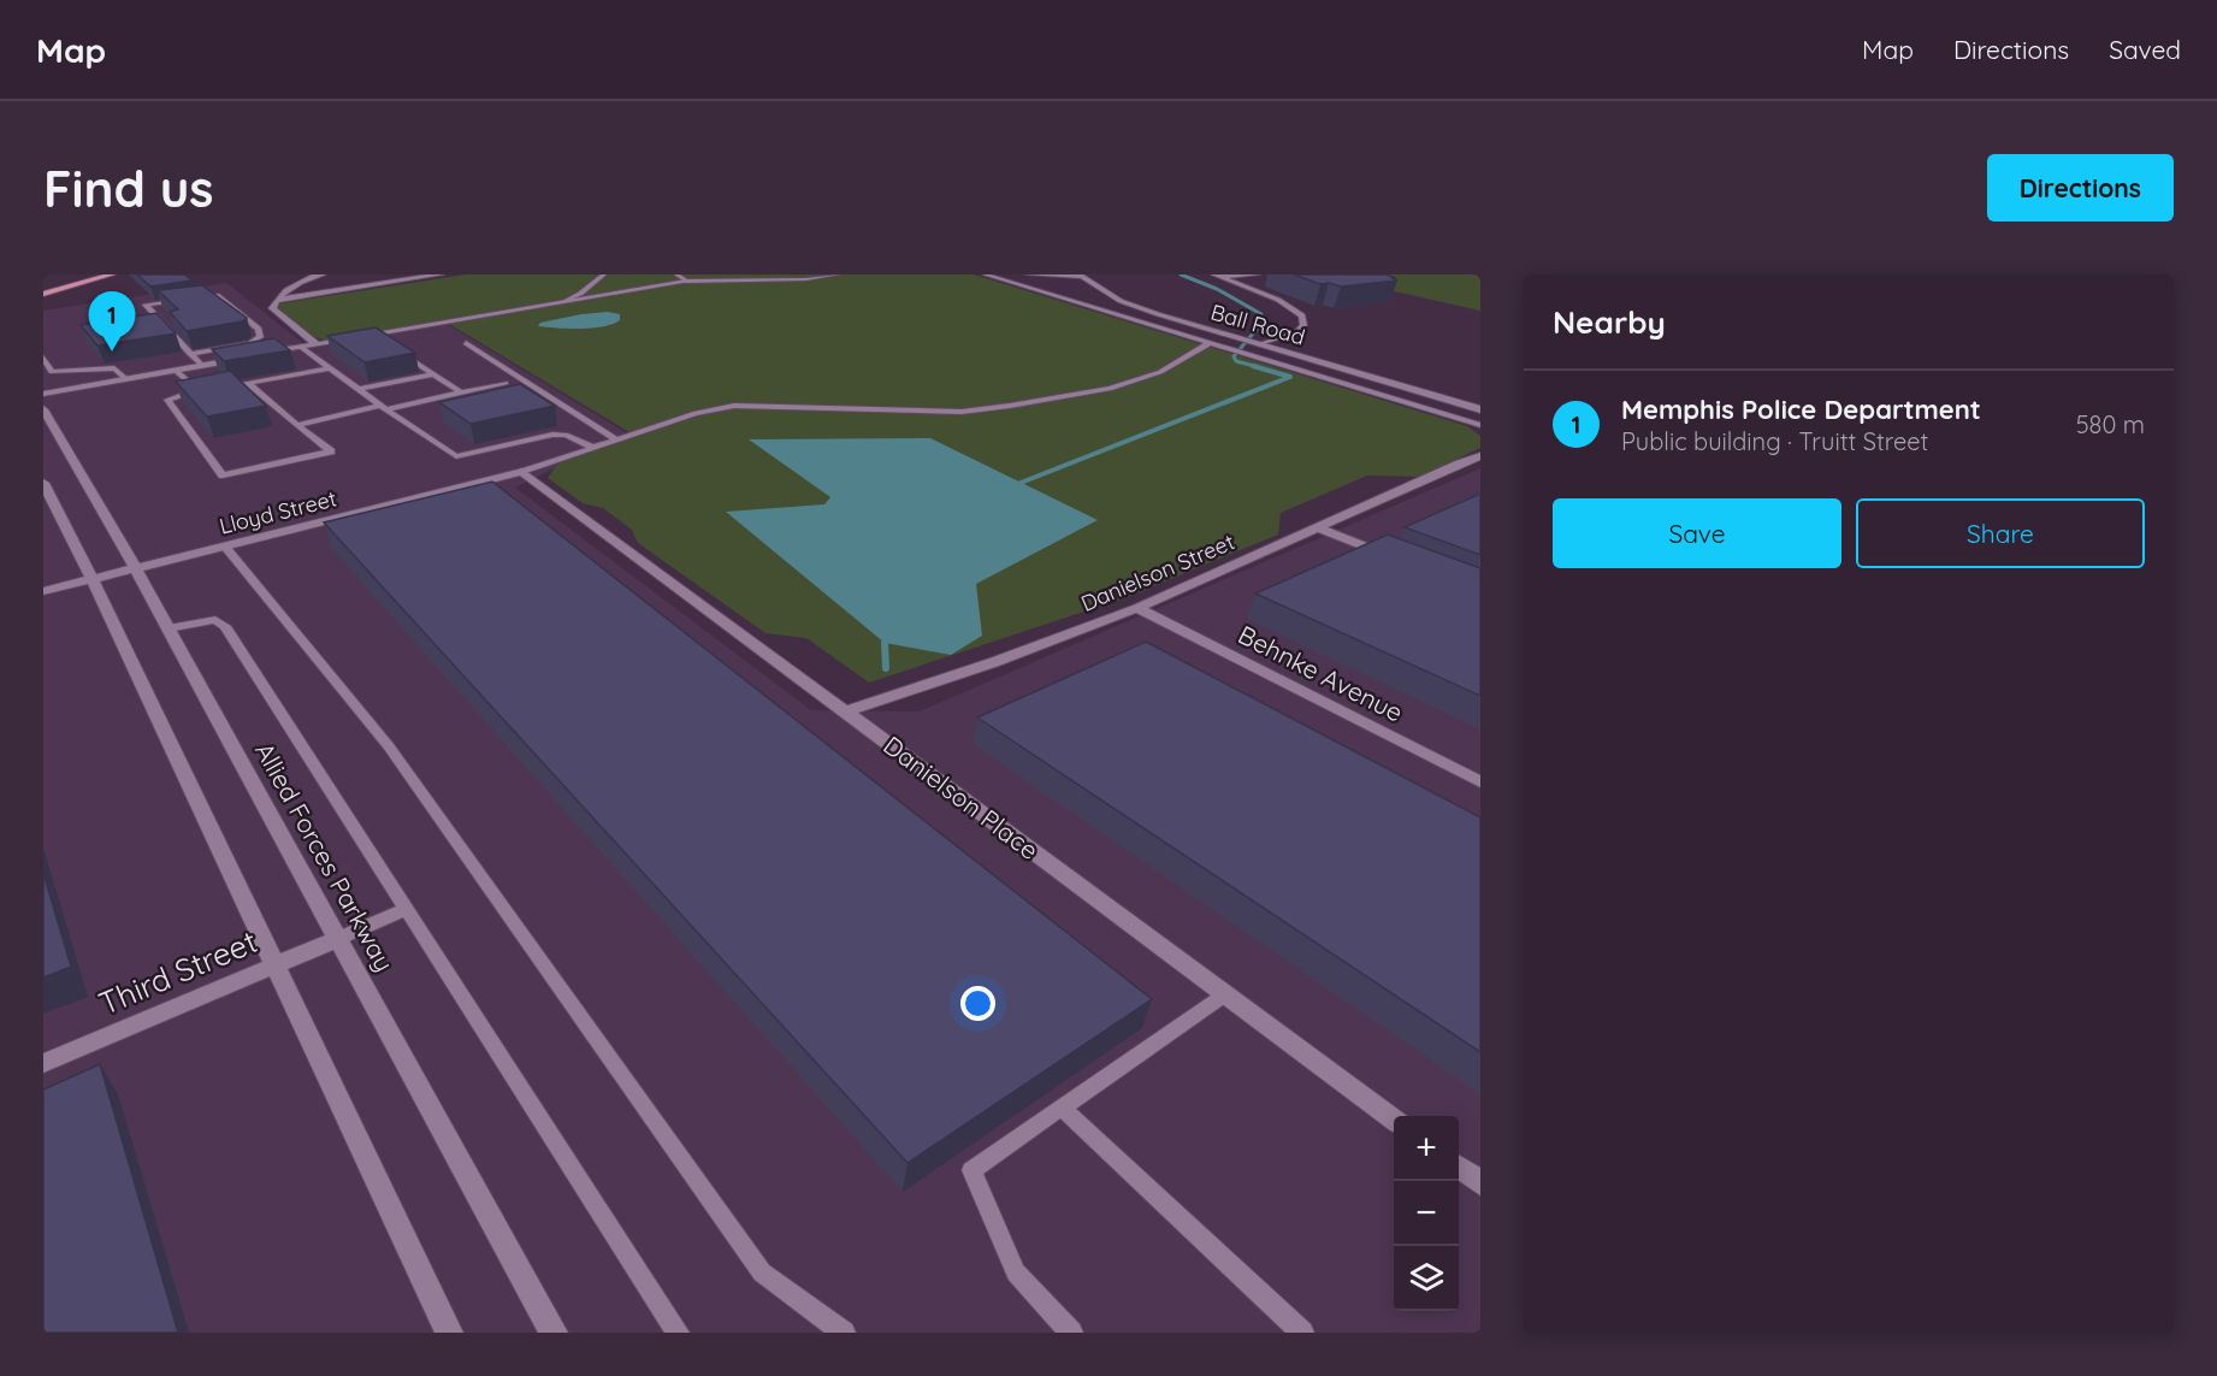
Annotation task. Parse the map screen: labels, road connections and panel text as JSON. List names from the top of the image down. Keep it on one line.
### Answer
{"streets":{"street":["Ball Road","Lloyd Street","Danielson Street","Behnke Avenue","Danielson Place","Allied Forces Parkway","Third Street"]},"crossings":[["Lloyd Street","Danielson Place"],["Lloyd Street","Allied Forces Parkway"],["Danielson Street","Behnke Avenue"],["Danielson Street","Danielson Place"],["Allied Forces Parkway","Third Street"]],"page":{"header":"Map","nav":["Map","Directions","Saved"],"buttons":["Directions",["Save","Share"]],"title":"Find us","heading":"Nearby","pins":"1","list":[{"mark":"1","name":"Memphis Police Department","note":"Public building · Truitt Street","value":"580 m"}],"map_buttons":["+","−"]}}
